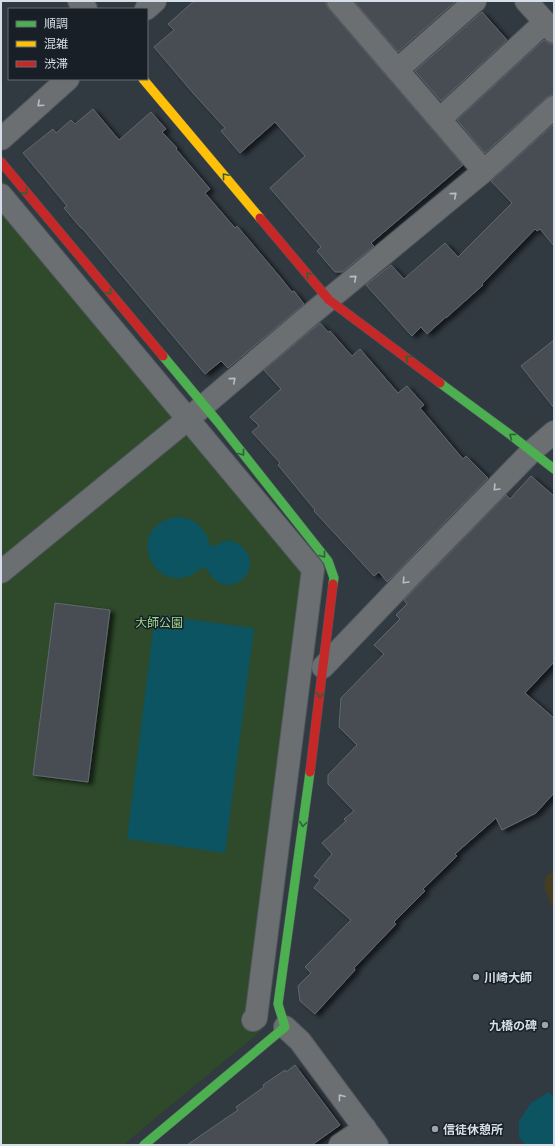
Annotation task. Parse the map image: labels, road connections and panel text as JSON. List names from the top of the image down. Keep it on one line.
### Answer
{"parks":["大師公園"],"places":["川崎大師","九橋の碑","信徒休憩所"],"legend":["順調","混雑","渋滞"]}
